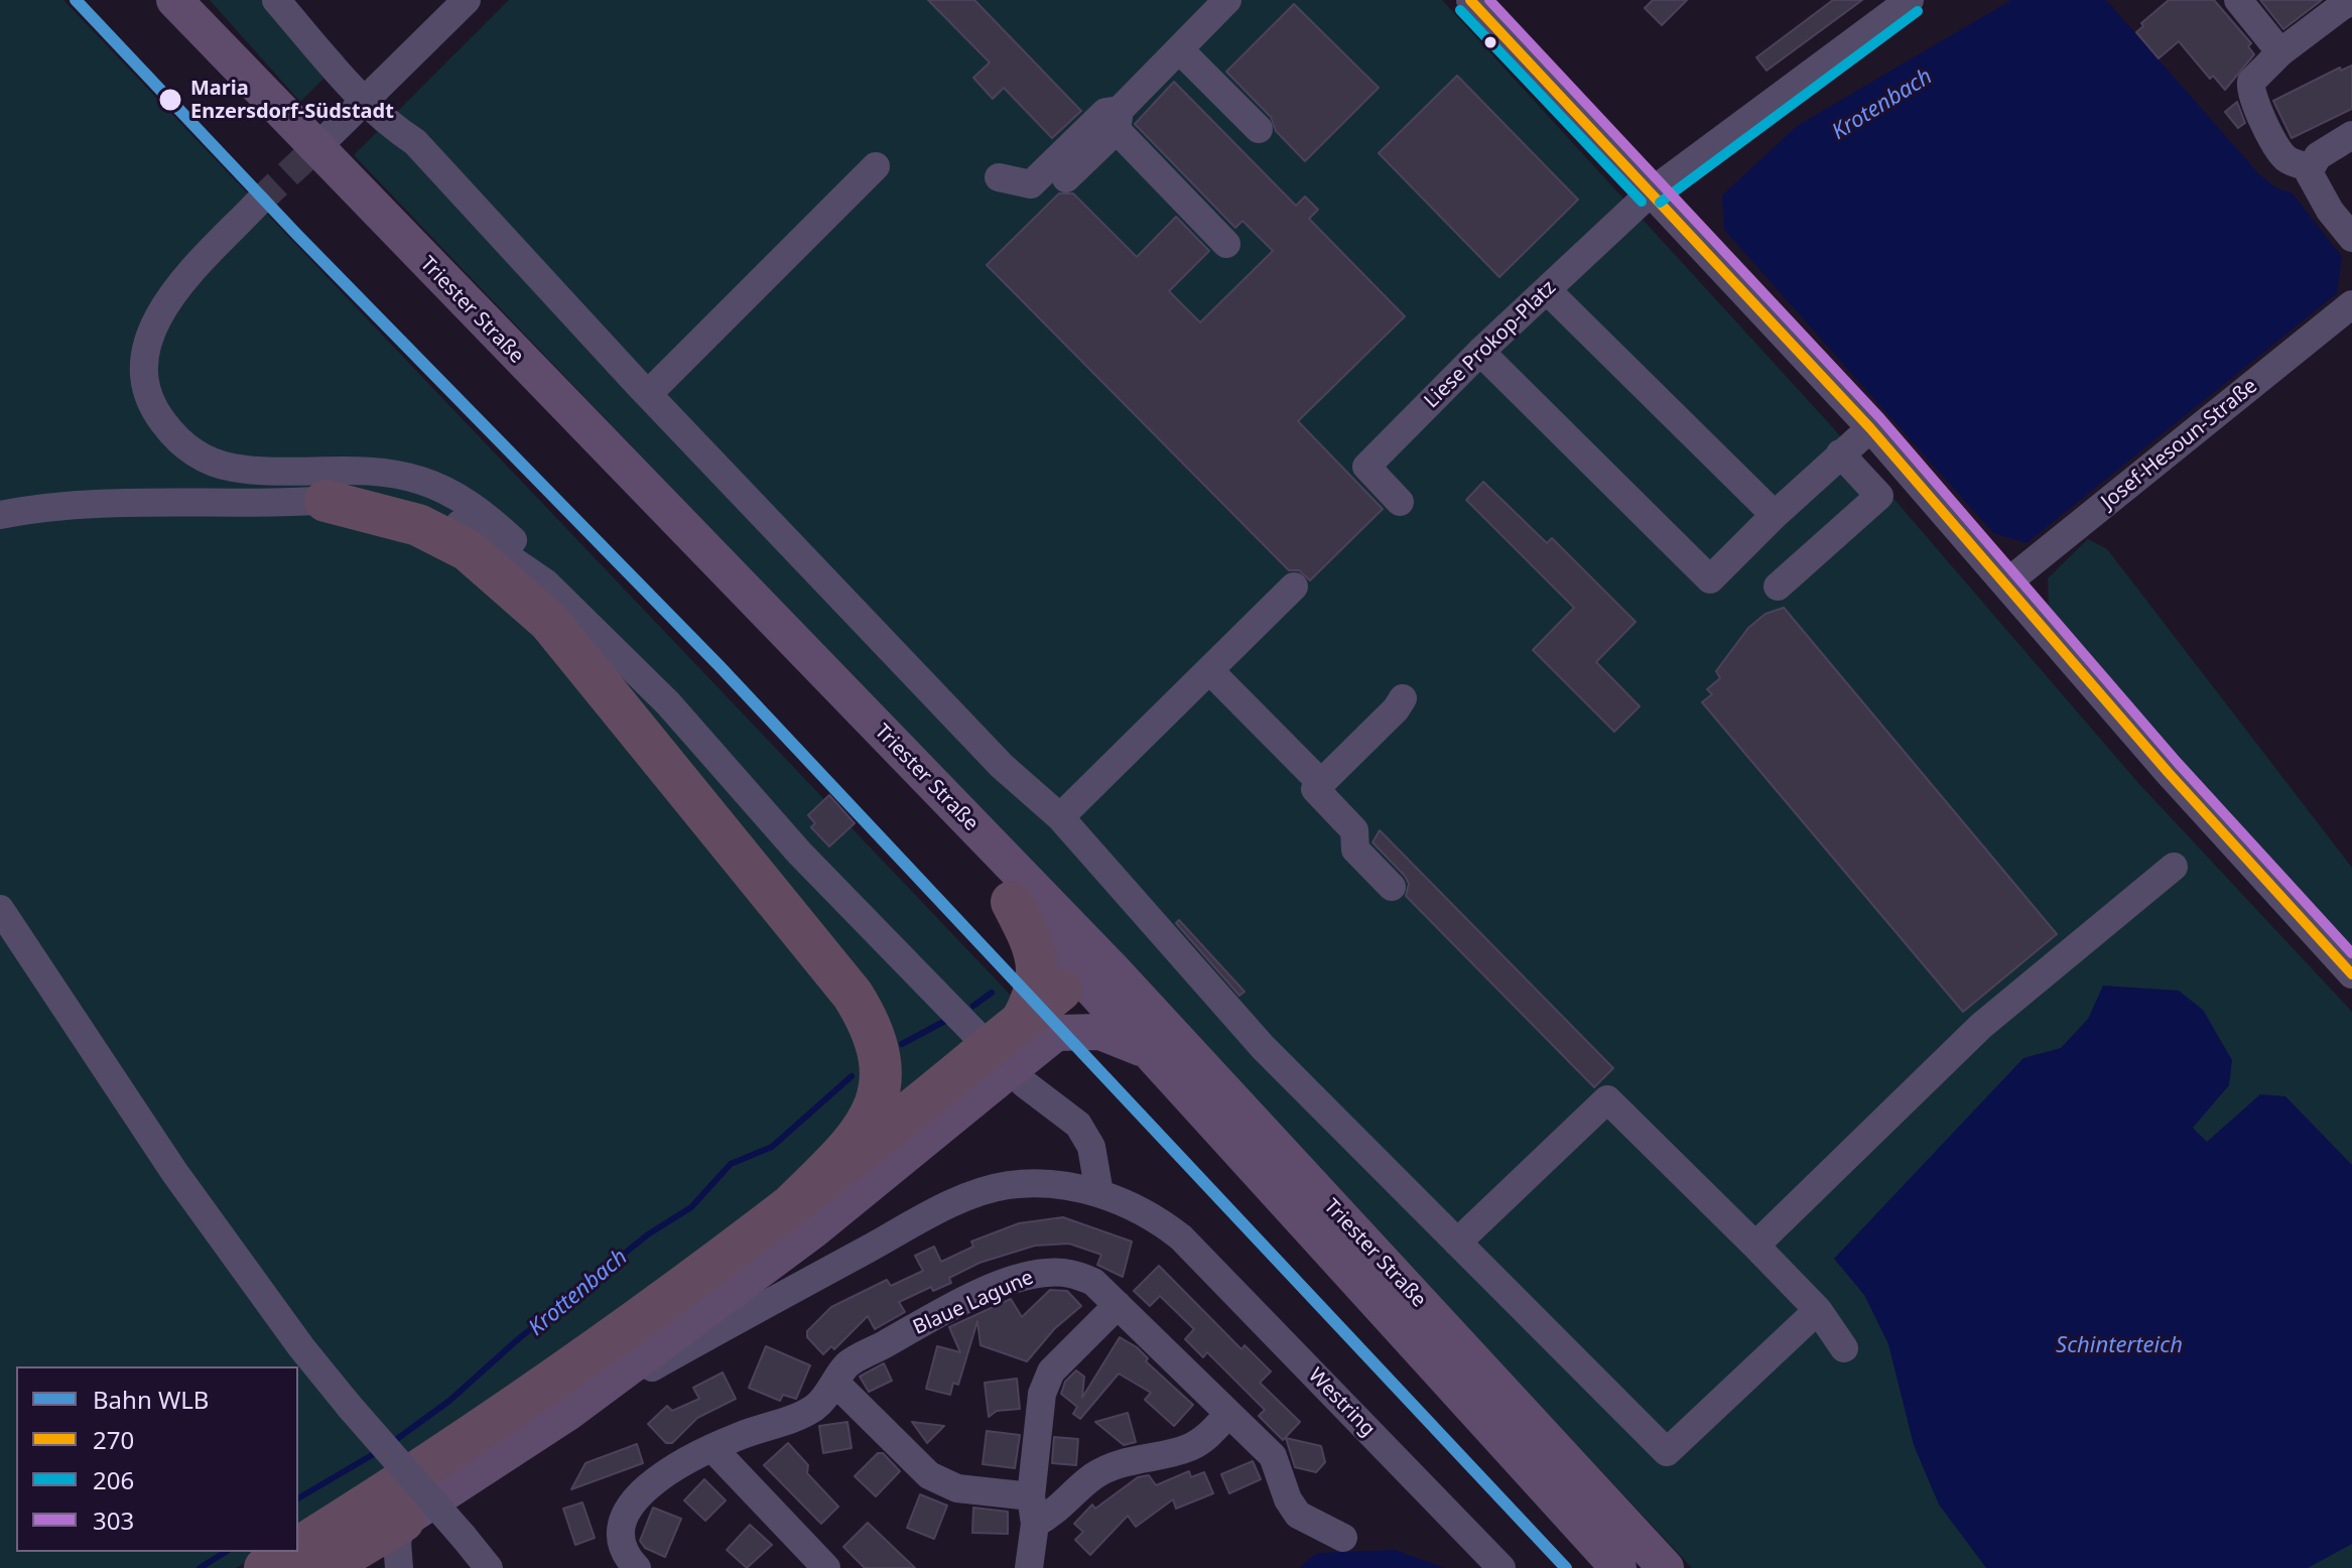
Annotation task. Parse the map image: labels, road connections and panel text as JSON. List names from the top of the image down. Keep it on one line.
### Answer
{"streets":{"main road":["Triester Straße"],"street":["Liese Prokop-Platz","Josef-Hesoun-Straße","Blaue Lagune","Westring"]},"water":["Krotenbach","Krottenbach","Schinterteich"],"places":["Maria Enzersdorf-Südstadt"],"lines":["rail line WLB","transit line 270","transit line 303","transit line 206"],"legend":["Bahn WLB","270","206","303"]}
